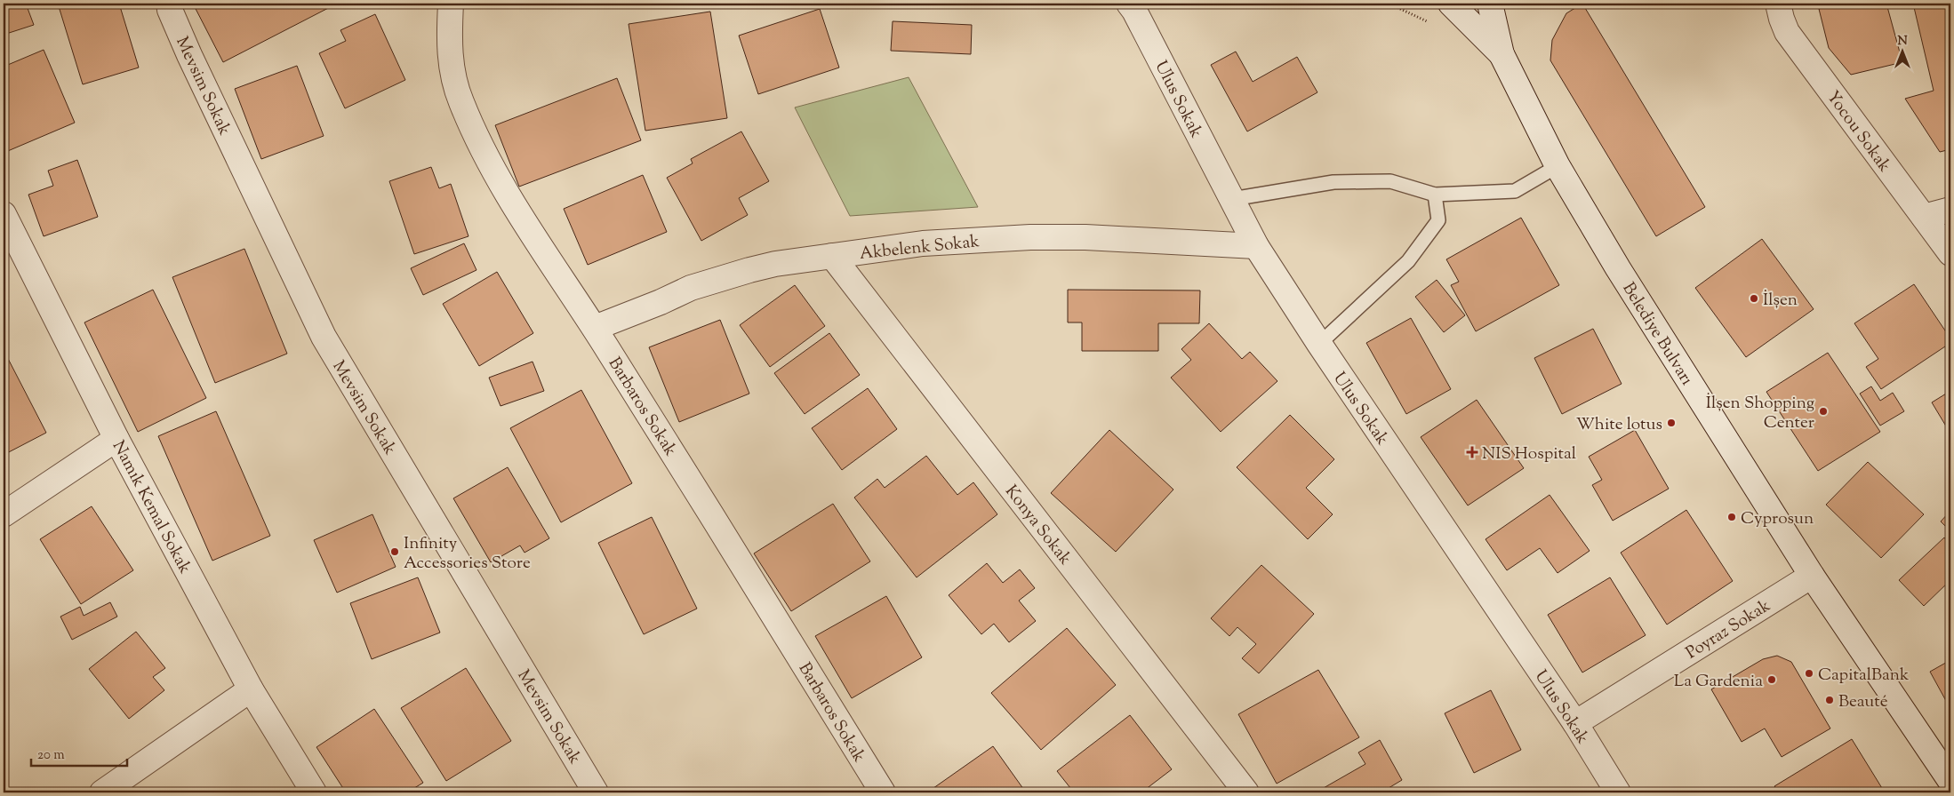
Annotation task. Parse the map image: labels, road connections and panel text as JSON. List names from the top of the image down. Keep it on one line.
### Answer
{"streets":{"street":["Mevsim Sokak","Ulus Sokak","Yocou Sokak","Akbelenk Sokak","Belediye Bulvarı","Barbaros Sokak","Namık Kemal Sokak","Konya Sokak","Poyraz Sokak"]},"crossings":[["Ulus Sokak","Akbelenk Sokak"],["Ulus Sokak","Poyraz Sokak"],["Akbelenk Sokak","Barbaros Sokak"],["Akbelenk Sokak","Konya Sokak"],["Belediye Bulvarı","Poyraz Sokak"]],"places":{"other":["İlşen","İlşen Shopping Center","White lotus","Cyprosun","Infinity Accessories Store","CapitalBank","La Gardenia","Beauté"],"health":["NIS Hospital"]},"scale_bar":"20 m","north":"top"}
